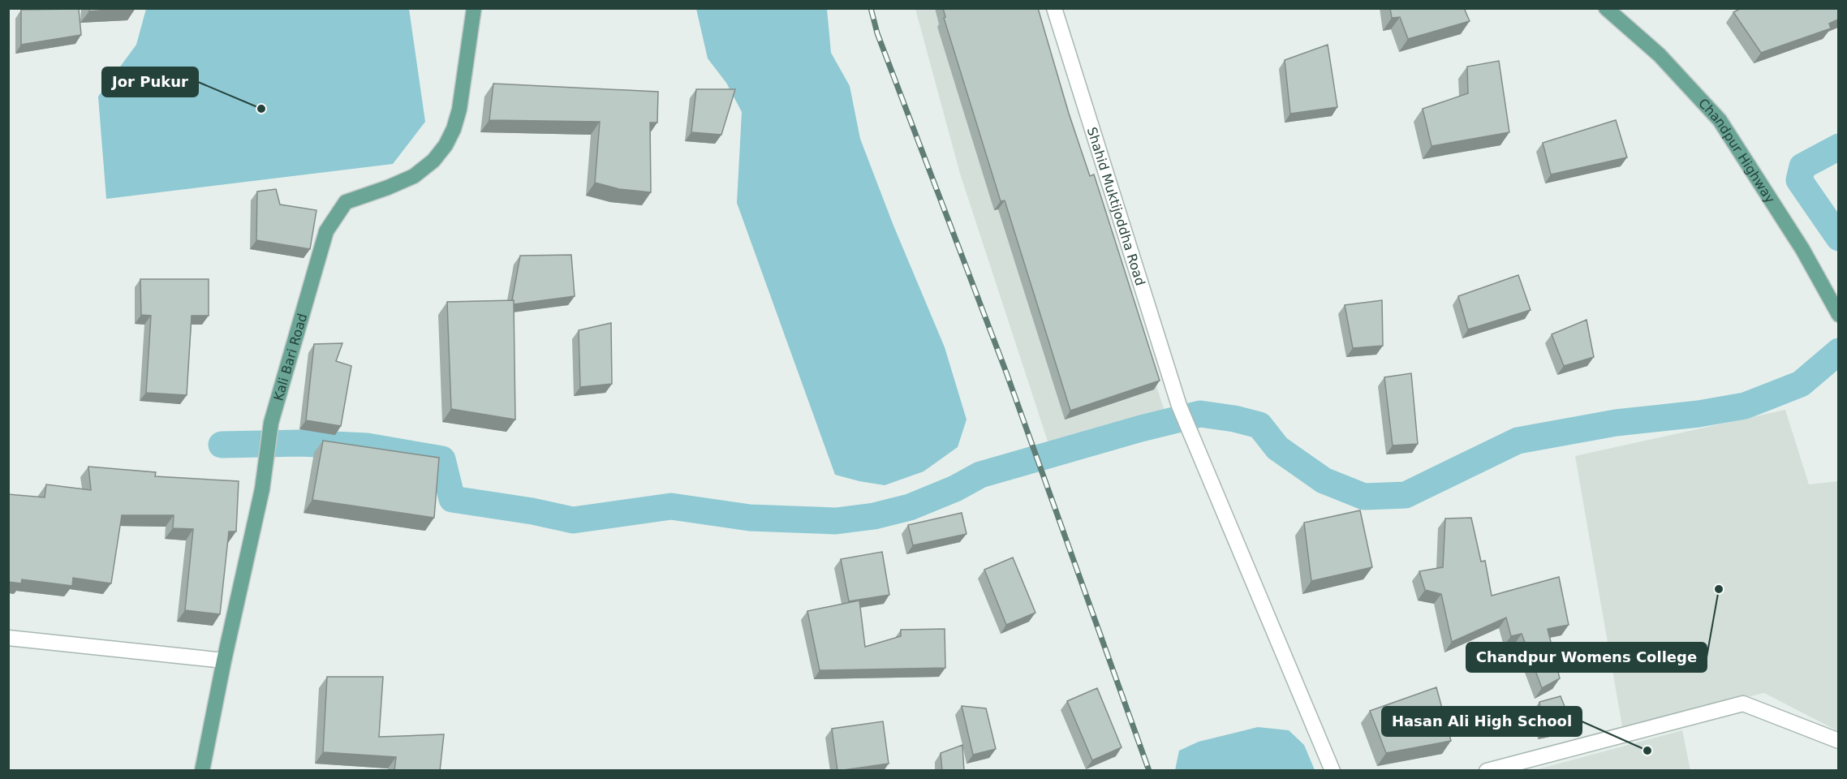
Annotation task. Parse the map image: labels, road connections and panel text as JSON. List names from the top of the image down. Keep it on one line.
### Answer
{"streets":{"main road":["Chandpur Highway","Kali Bari Road"],"street":["Shahid Muktijoddha Road"]},"places":["Jor Pukur","Chandpur Womens College","Hasan Ali High School"]}
